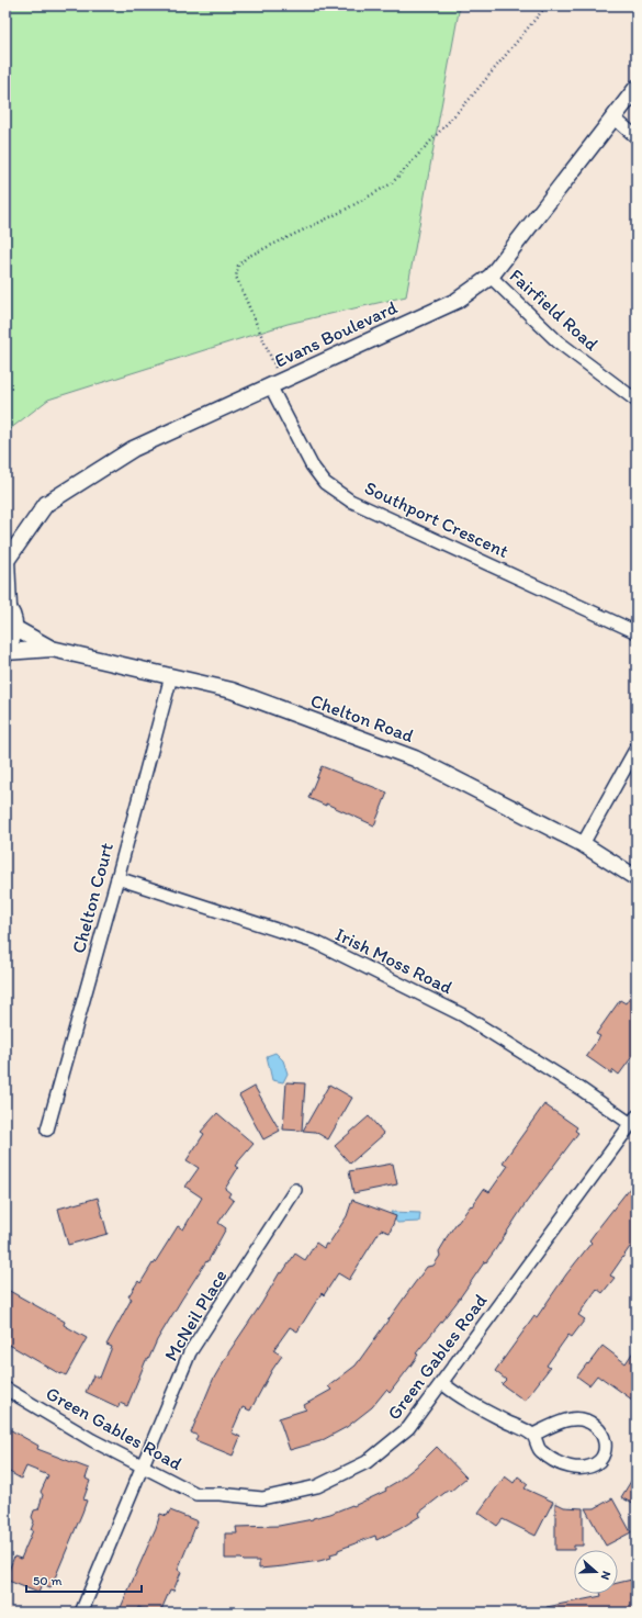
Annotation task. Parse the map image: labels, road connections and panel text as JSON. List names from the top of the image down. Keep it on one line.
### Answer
{"streets":{"street":["Fairfield Road","Evans Boulevard","Southport Crescent","Chelton Road","Chelton Court","Irish Moss Road","McNeil Place","Green Gables Road"]},"crossings":[["Fairfield Road","Evans Boulevard"],["Evans Boulevard","Southport Crescent"],["Evans Boulevard","Chelton Road"],["Chelton Road","Chelton Court"],["Chelton Court","Irish Moss Road"],["Irish Moss Road","Green Gables Road"],["McNeil Place","Green Gables Road"]],"scale_bar":"50 m","north":"right"}
